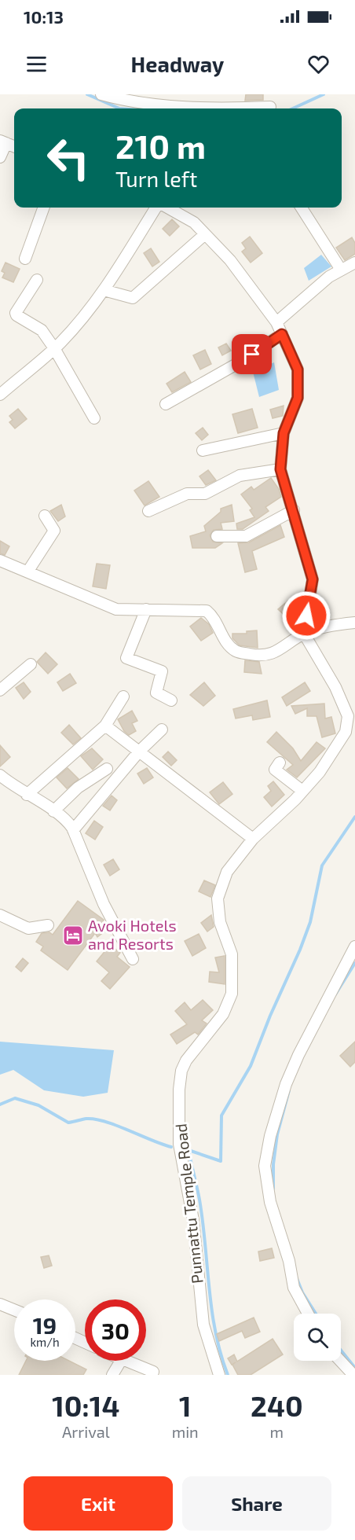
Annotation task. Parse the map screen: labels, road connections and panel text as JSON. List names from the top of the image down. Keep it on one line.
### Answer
{"streets":{"street":["Punnattu Temple Road"]},"places":{"hotel":["Avoki Hotels and Resorts"]},"page":{"status":"10:13","header":"Headway","turn":["210 m","Turn left"],"speed":"19 km/h","limit":"30","eta":["10:14","Arrival","1","min","240","m"],"buttons":["Exit","Share"]}}
